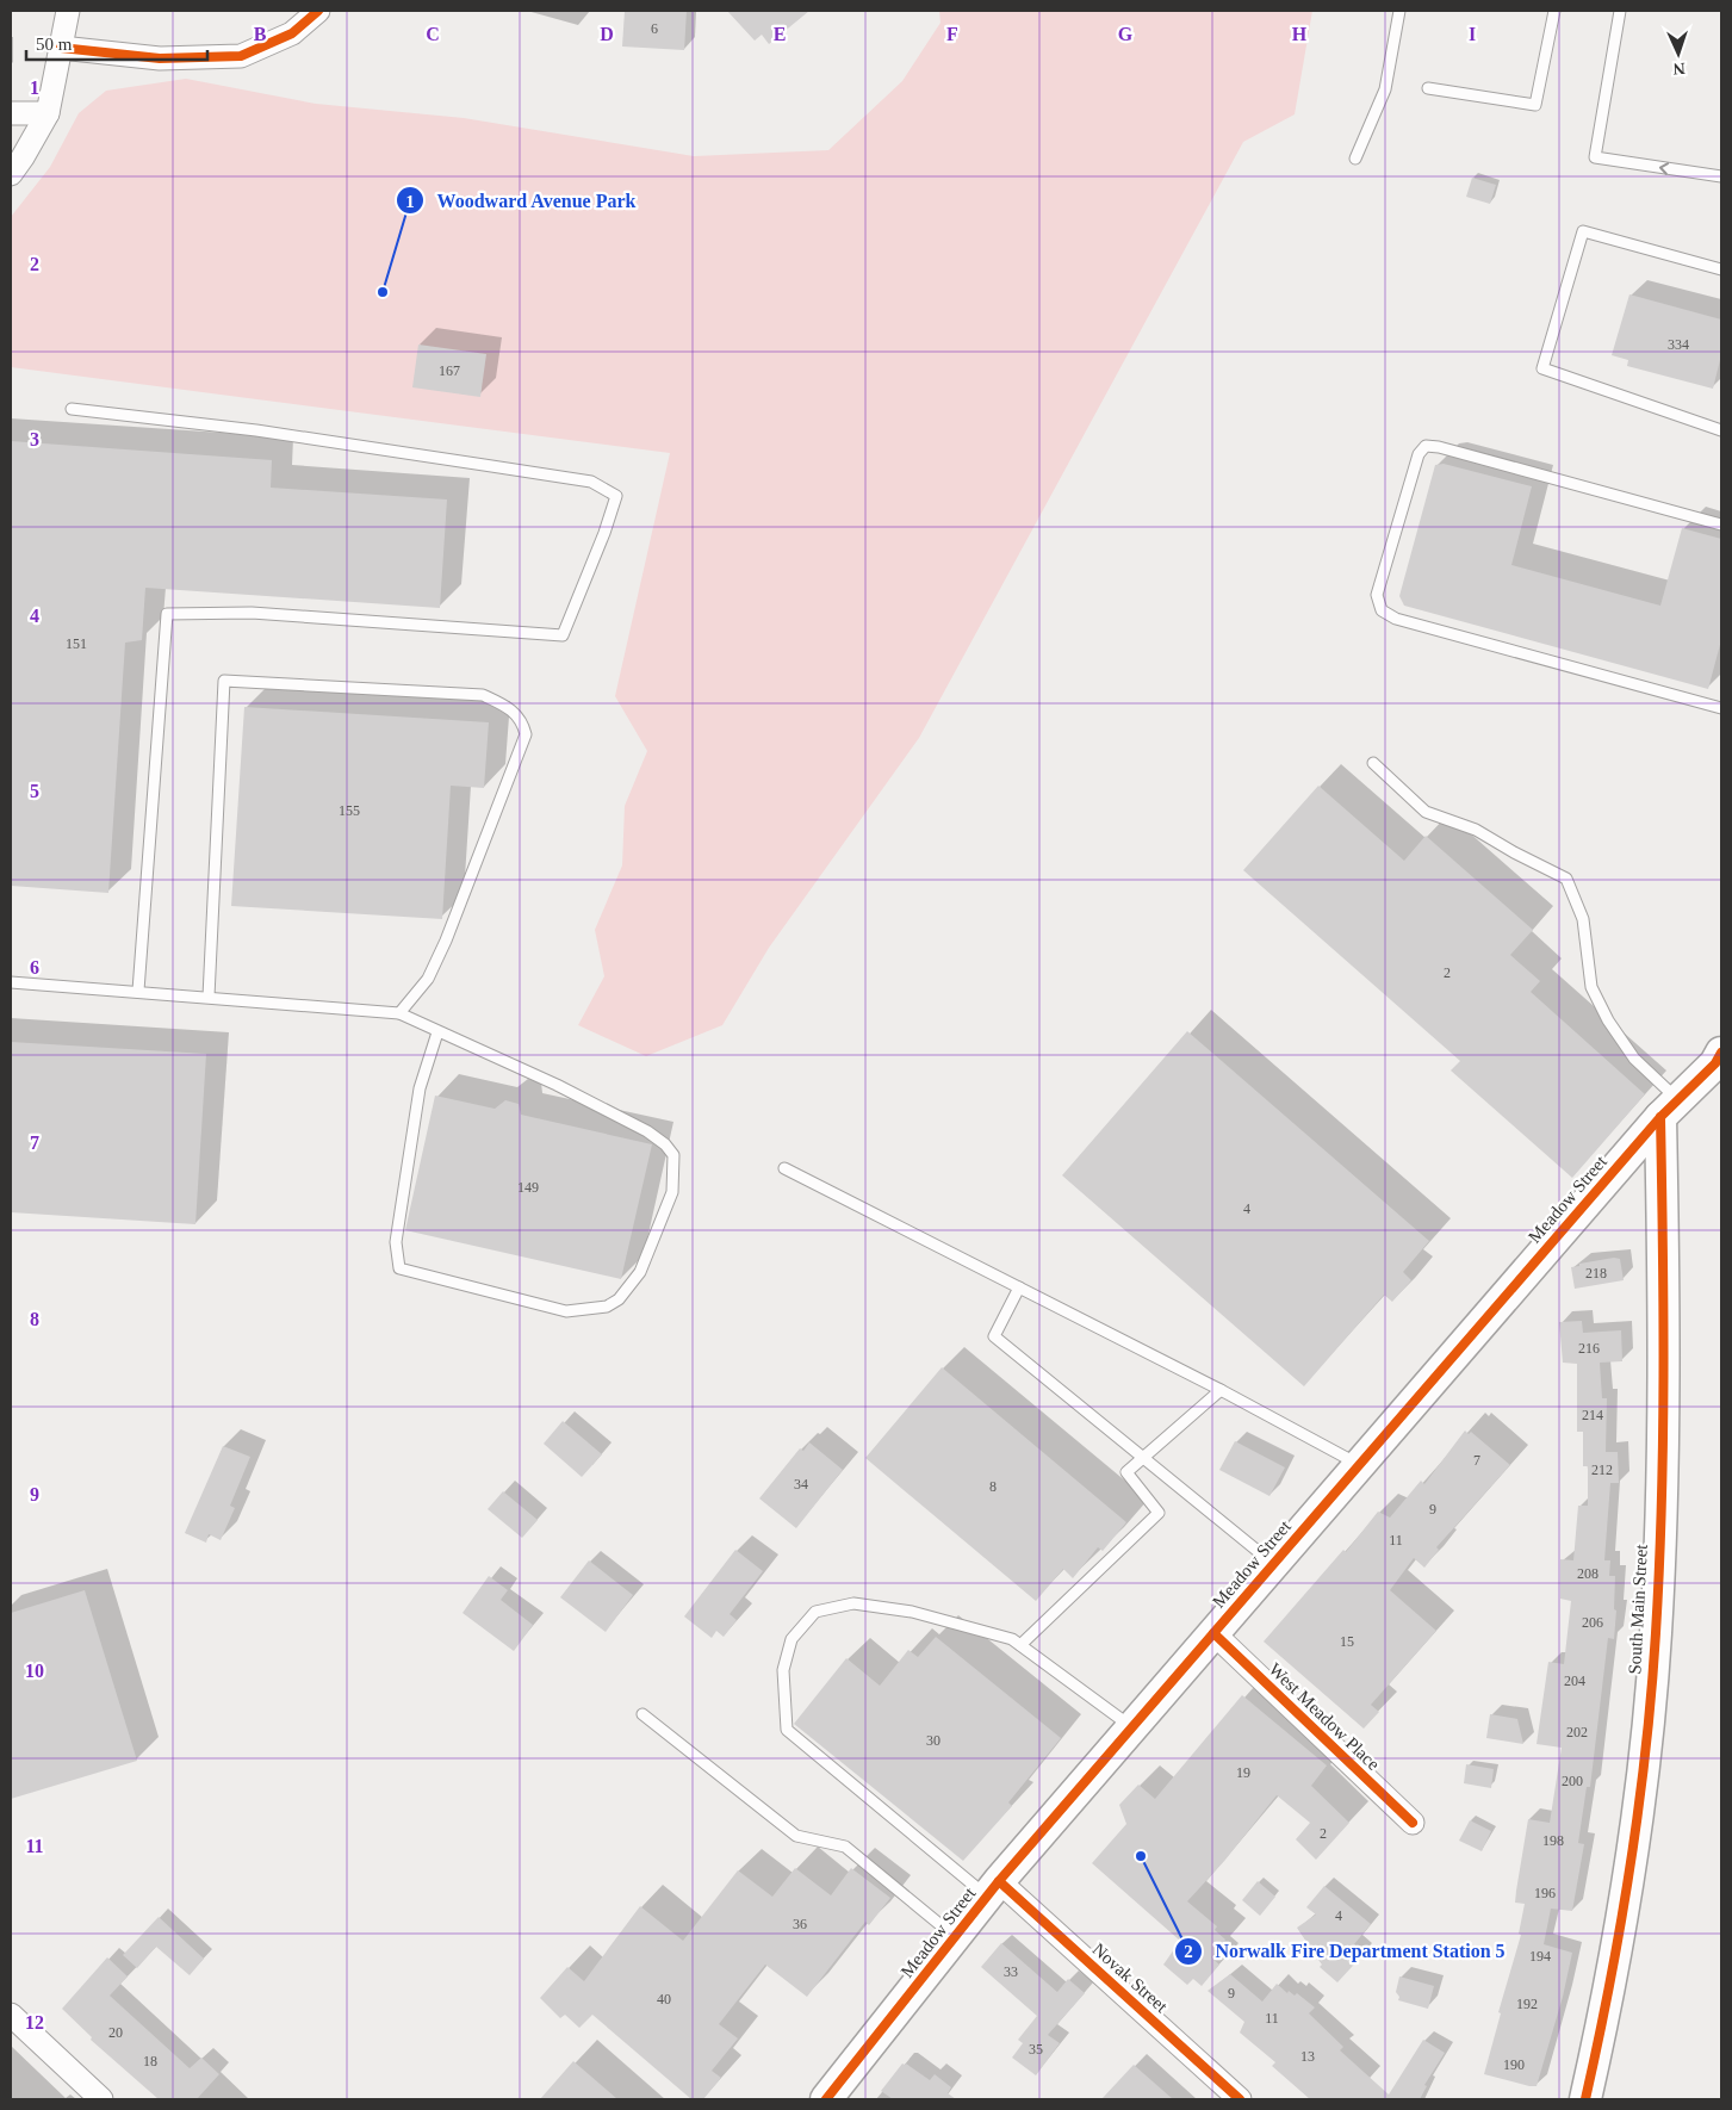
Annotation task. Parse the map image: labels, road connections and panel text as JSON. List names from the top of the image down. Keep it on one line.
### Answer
{"streets":{"main road":["Meadow Street","South Main Street"],"street":["West Meadow Place","Novak Street"]},"crossings":[["Meadow Street","South Main Street"],["Meadow Street","West Meadow Place"],["Meadow Street","Novak Street"]],"places":["Woodward Avenue Park","Norwalk Fire Department Station 5"],"house_numbers":["6","334","167","151","155","2","149","4","218","216","214","7","212","34","8","9","11","208","206","15","204","202","30","19","200","2","198","196","4","36","194","33","9","40","192","11","20","35","13","18","190"],"scale_bar":"50 m","north":"bottom","grid":{"columns":["B","C","D","E","F","G","H","I"],"rows":["1","2","3","4","5","6","7","8","9","10","11","12"]}}
